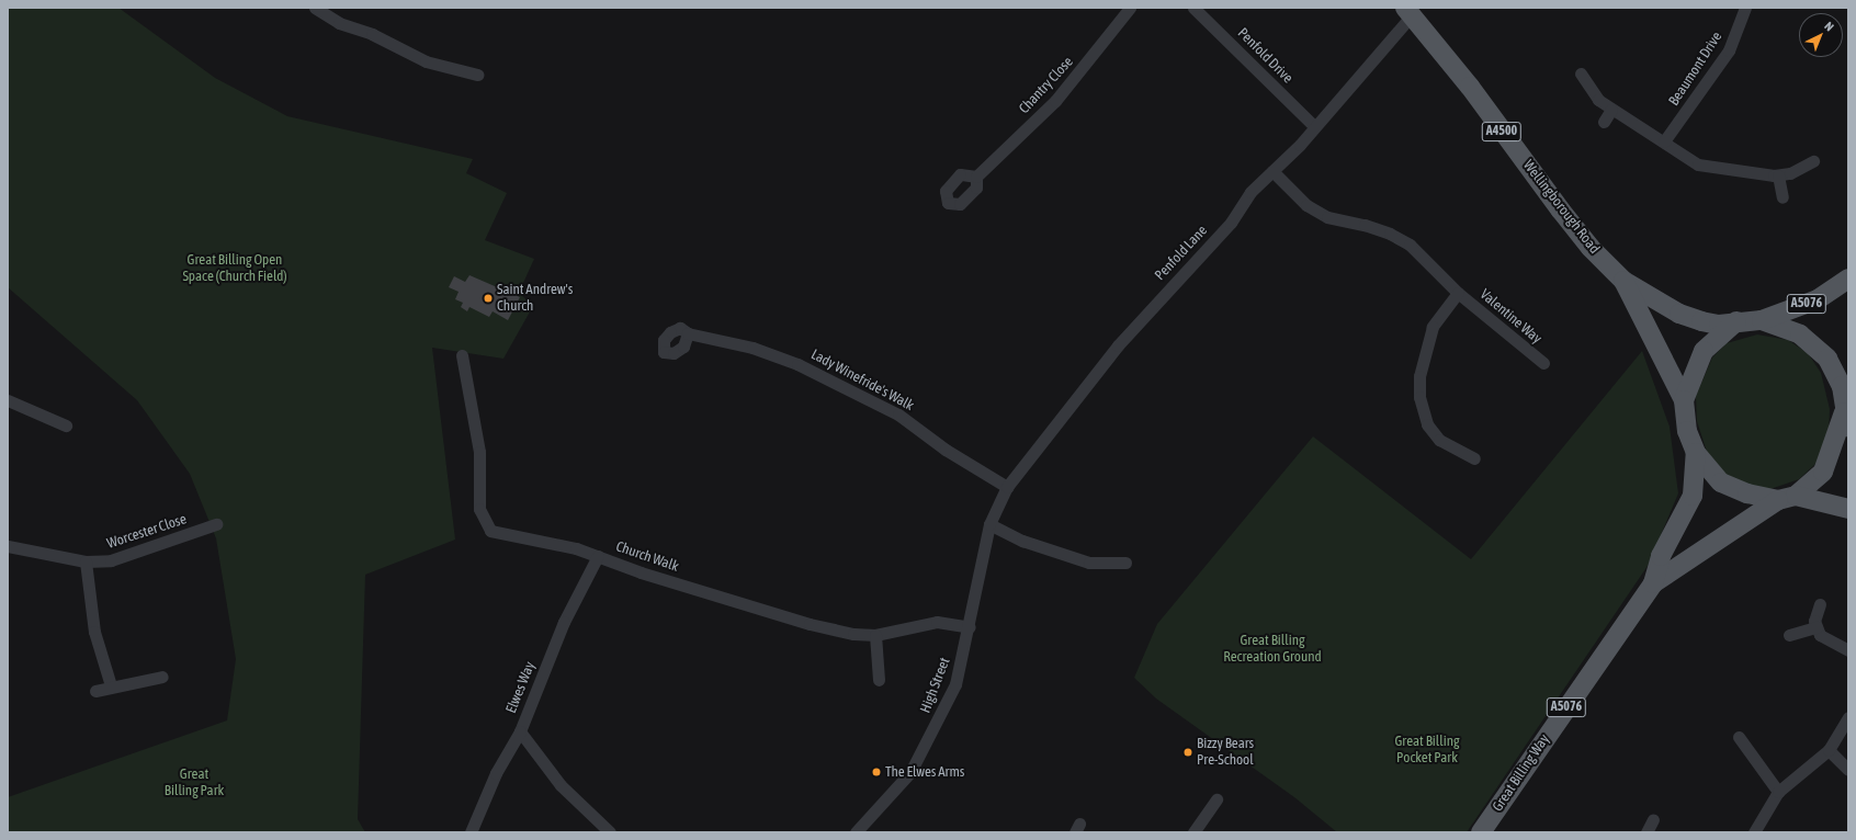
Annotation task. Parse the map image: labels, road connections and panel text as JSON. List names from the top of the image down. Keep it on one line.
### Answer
{"streets":{"main road":["A4500","Wellingborough Road","A5076","Great Billing Way"],"street":["Penfold Drive","Beaumont Drive","Chantry Close","Penfold Lane","Valentine Way","Lady Winefride's Walk","Worcester Close","Church Walk","High Street","Elwes Way"]},"crossings":[["Penfold Drive","Penfold Lane"],["Wellingborough Road","Penfold Lane"],["Wellingborough Road","A5076"],["Penfold Lane","Valentine Way"],["Penfold Lane","Lady Winefride's Walk"],["Penfold Lane","High Street"],["Church Walk","High Street"],["Church Walk","Elwes Way"]],"parks":["Great Billing Open Space (Church Field)","Great Billing Recreation Ground","Great Billing Pocket Park","Great Billing Park"],"places":["Saint Andrew's Church","Bizzy Bears Pre-School","The Elwes Arms"],"north":"top right"}
